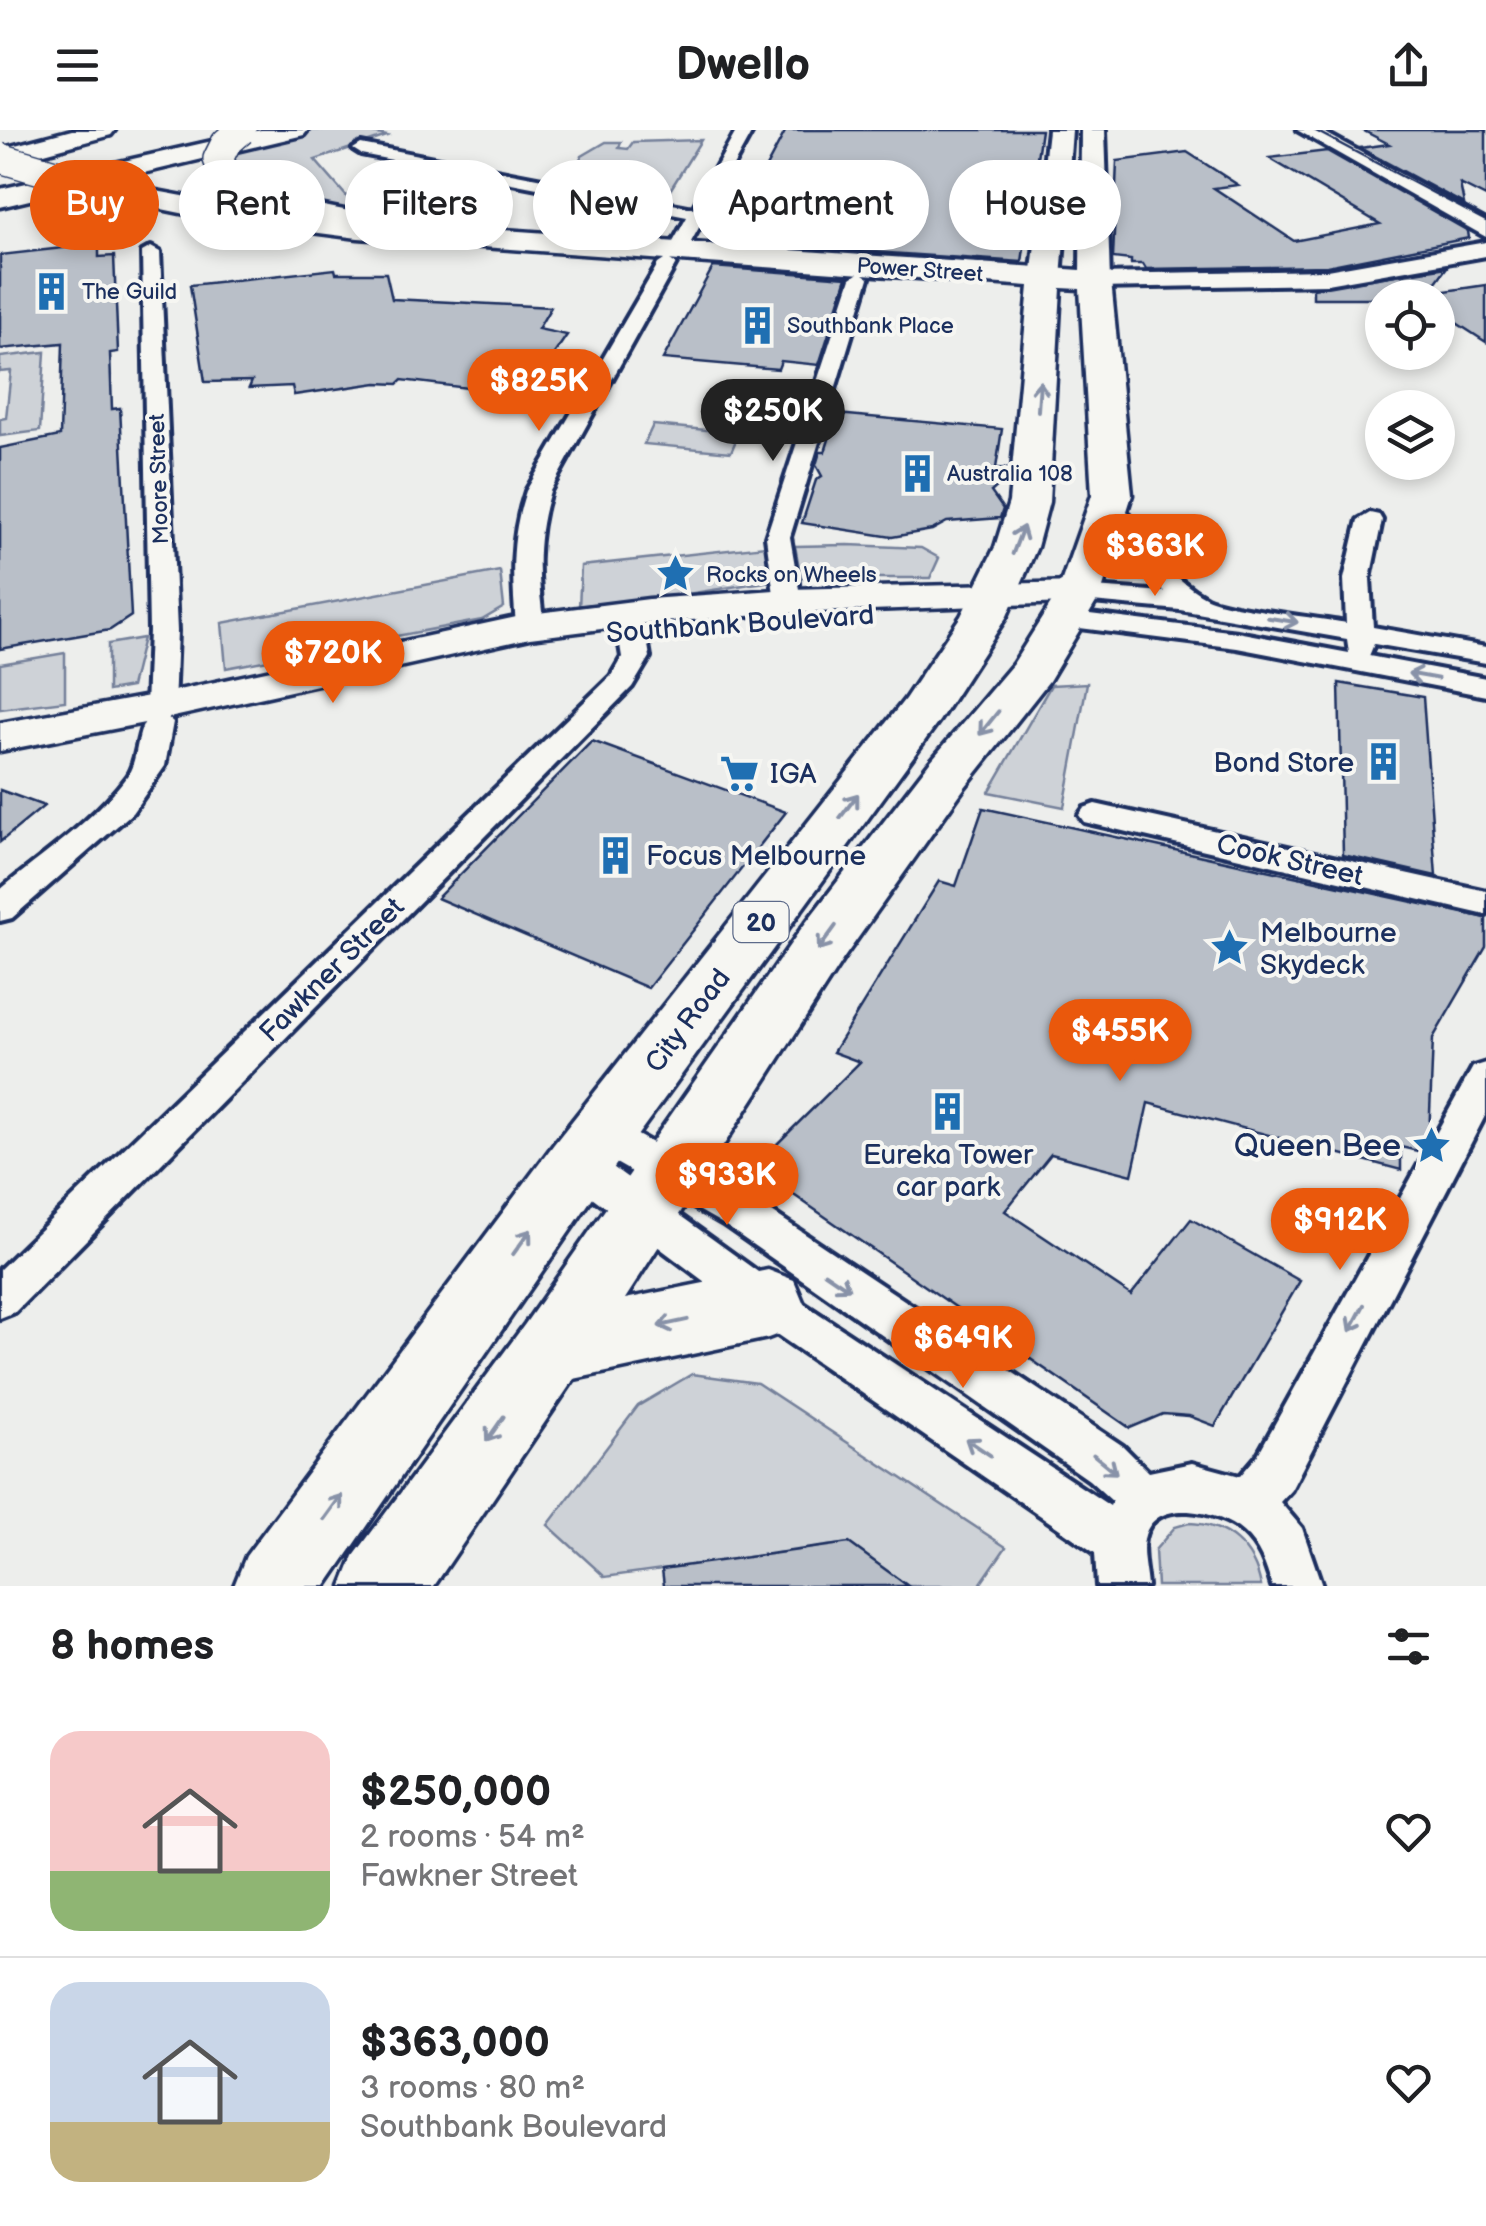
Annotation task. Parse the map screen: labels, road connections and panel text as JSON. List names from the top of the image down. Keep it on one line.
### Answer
{"streets":{"highway":["Power Street","20","City Road"],"main road":["Southbank Boulevard"],"street":["Moore Street","Cook Street","Fawkner Street"]},"crossings":[["Power Street","20"],["Power Street","City Road"],["Moore Street","Southbank Boulevard"],["Southbank Boulevard","20"],["Southbank Boulevard","Fawkner Street"],["Southbank Boulevard","City Road"]],"one_way":["City Road"],"places":{"building":["The Guild","Southbank Place","Australia 108","Bond Store","Focus Melbourne","Eureka Tower car park"],"place":["Rocks on Wheels","Melbourne Skydeck","Queen Bee"],"supermarket":["IGA"]},"page":{"header":"Dwello","chip":["Buy","Rent","Filters","New","Apartment","House"],"price":["$825K","$250K","$363K","$720K","$455K","$933K","$912K","$649K"],"heading":"8 homes","list":[{"name":"$250,000","note":"2 rooms · 54 m² · Fawkner Street"},{"name":"$363,000","note":"3 rooms · 80 m² · Southbank Boulevard"}]}}
